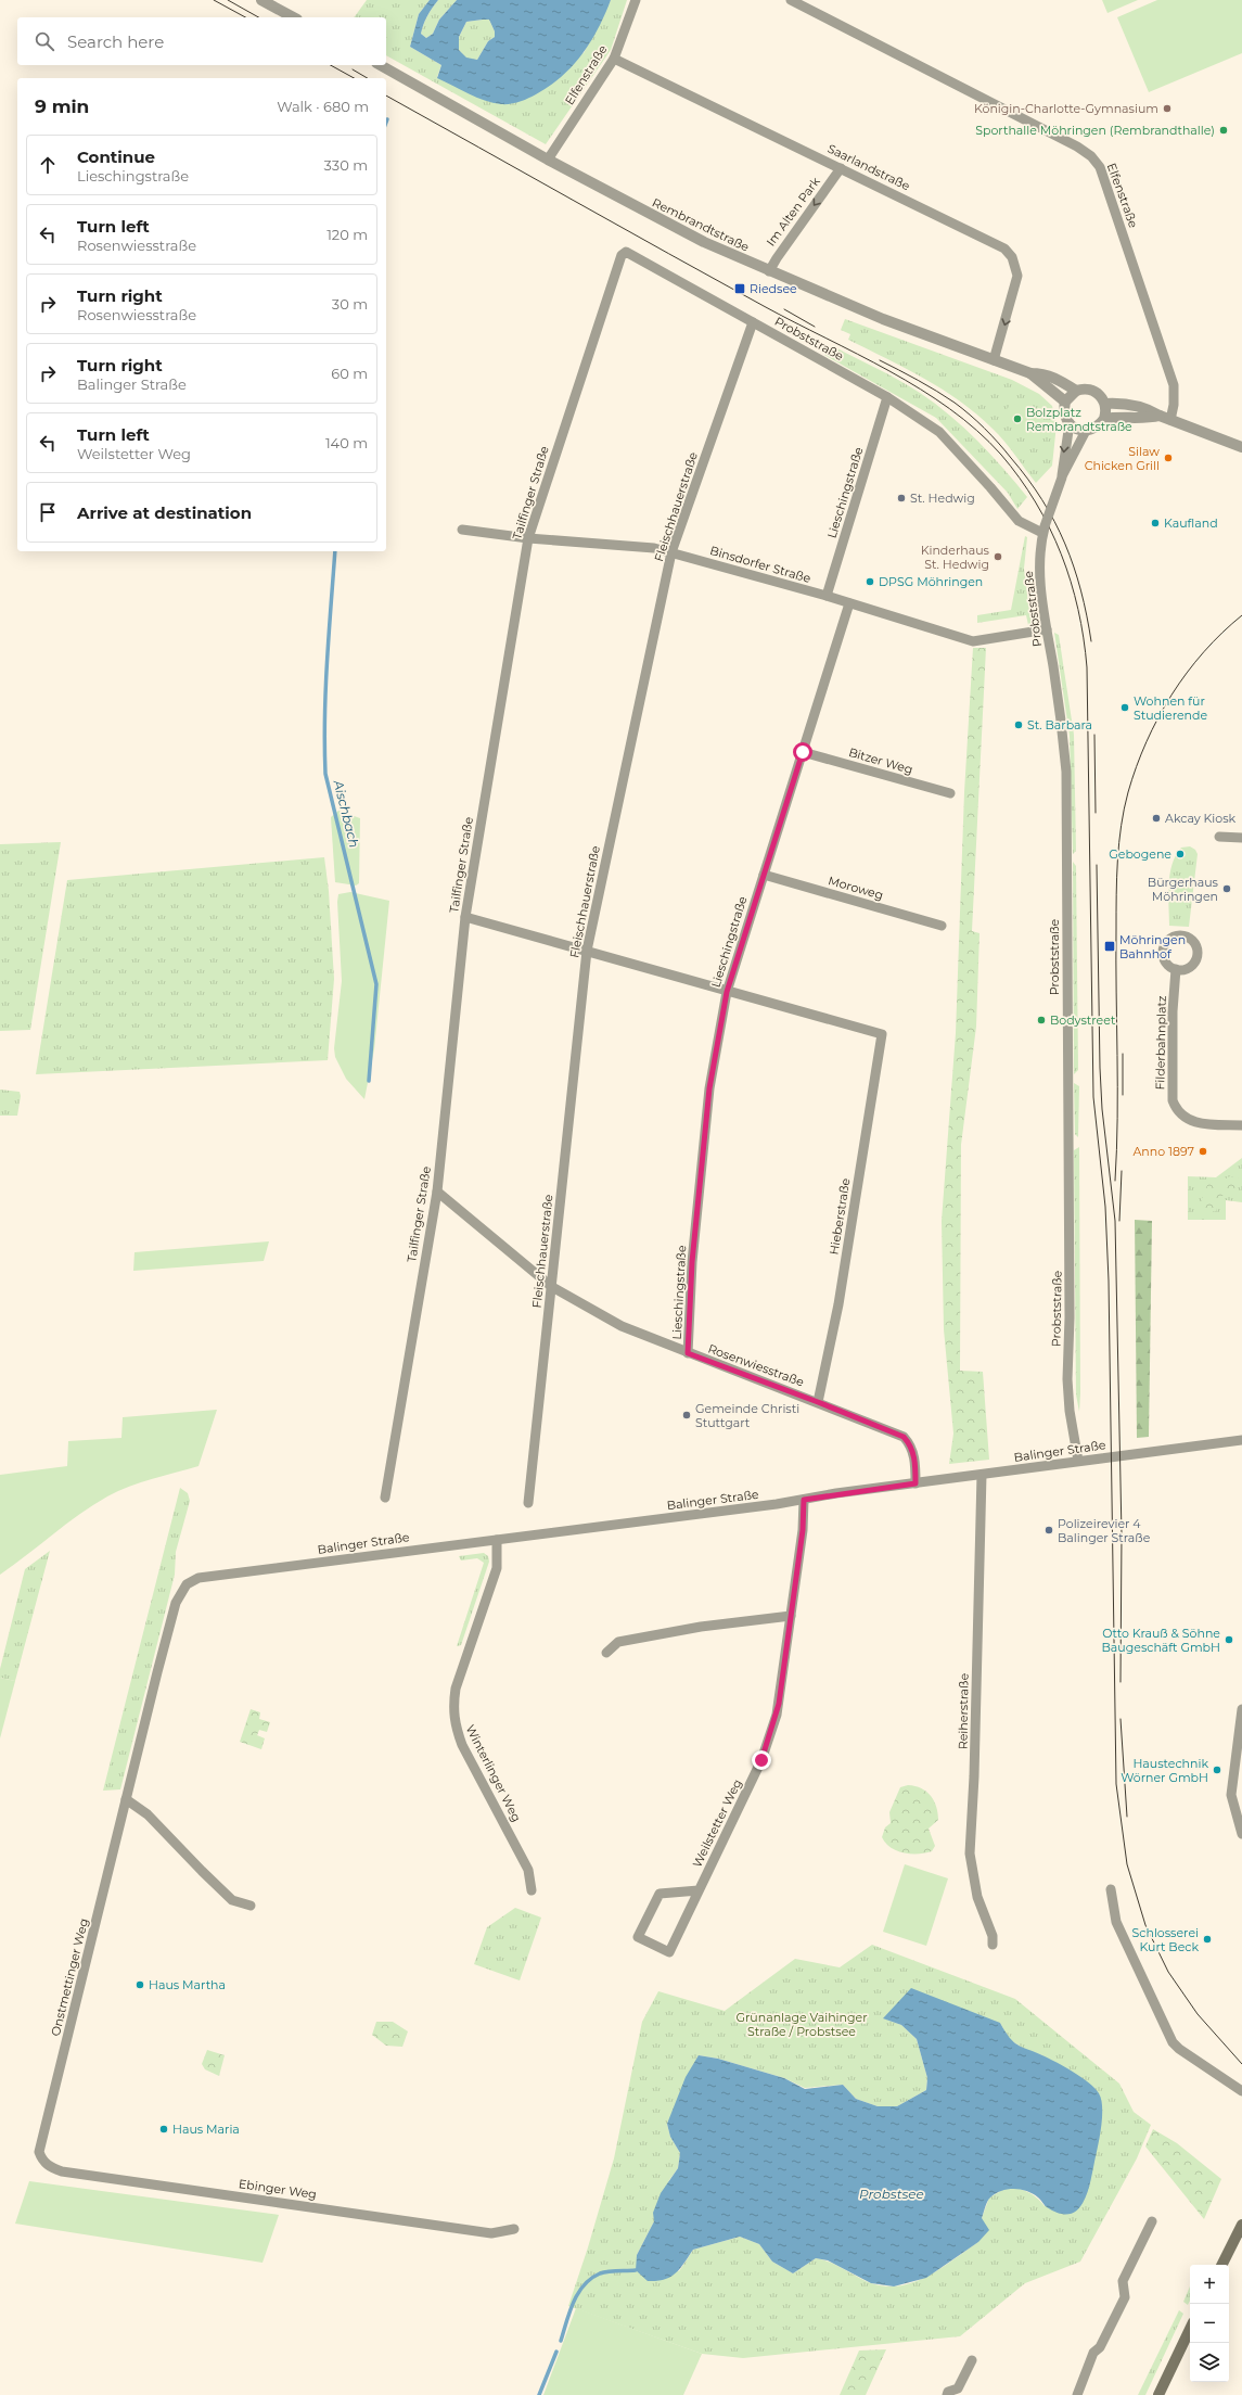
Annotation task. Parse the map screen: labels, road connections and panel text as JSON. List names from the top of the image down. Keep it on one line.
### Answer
{"streets":{"street":["Elfenstraße","Saarlandstraße","Im Alten Park","Rembrandtstraße","Probststraße","Tailfinger Straße","Lieschingstraße","Fleischhauerstraße","Binsdorfer Straße","Bitzer Weg","Moroweg","Filderbahnplatz","Hieberstraße","Rosenwiesstraße","Balinger Straße","Reiherstraße","Winterlinger Weg","Weilstetter Weg","Onstmettinger Weg","Ebinger Weg"]},"crossings":[["Elfenstraße","Saarlandstraße"],["Elfenstraße","Rembrandtstraße"],["Saarlandstraße","Im Alten Park"],["Saarlandstraße","Rembrandtstraße"],["Im Alten Park","Rembrandtstraße"],["Rembrandtstraße","Probststraße"],["Probststraße","Tailfinger Straße"],["Probststraße","Lieschingstraße"],["Probststraße","Fleischhauerstraße"],["Probststraße","Binsdorfer Straße"],["Probststraße","Balinger Straße"],["Tailfinger Straße","Binsdorfer Straße"],["Tailfinger Straße","Rosenwiesstraße"],["Lieschingstraße","Binsdorfer Straße"],["Lieschingstraße","Bitzer Weg"],["Lieschingstraße","Moroweg"],["Lieschingstraße","Hieberstraße"],["Lieschingstraße","Rosenwiesstraße"],["Fleischhauerstraße","Binsdorfer Straße"],["Fleischhauerstraße","Rosenwiesstraße"],["Hieberstraße","Rosenwiesstraße"],["Rosenwiesstraße","Balinger Straße"],["Balinger Straße","Reiherstraße"],["Balinger Straße","Winterlinger Weg"],["Balinger Straße","Weilstetter Weg"],["Balinger Straße","Onstmettinger Weg"],["Onstmettinger Weg","Ebinger Weg"]],"one_way":["Saarlandstraße","Im Alten Park"],"water":["Aischbach","Probstsee"],"parks":["Grünanlage Vaihinger Straße / Probstsee"],"places":{"other":["Königin-Charlotte-Gymnasium","Sporthalle Möhringen (Rembrandthalle)","Bolzplatz Rembrandtstraße","Silaw Chicken Grill","St. Hedwig","Kaufland","Kinderhaus St. Hedwig","DPSG Möhringen","Wohnen für Studierende","St. Barbara","Akcay Kiosk","Gebogene","Bürgerhaus Möhringen","Bodystreet","Anno 1897","Gemeinde Christi Stuttgart","Polizeirevier 4 Balinger Straße","Otto Krauß & Söhne Baugeschäft GmbH","Haustechnik Wörner GmbH","Schlosserei Kurt Beck","Haus Martha","Haus Maria"],"transit":["Riedsee","Möhringen Bahnhof"]},"page":{"search":"Search here","heading":["9 min","Walk · 680 m"],"list":[["Continue","Lieschingstraße","330 m"],["Turn left","Rosenwiesstraße","120 m"],["Turn right","Rosenwiesstraße","30 m"],["Turn right","Balinger Straße","60 m"],["Turn left","Weilstetter Weg","140 m"],"Arrive at destination"],"map_buttons":["+","−"]}}
